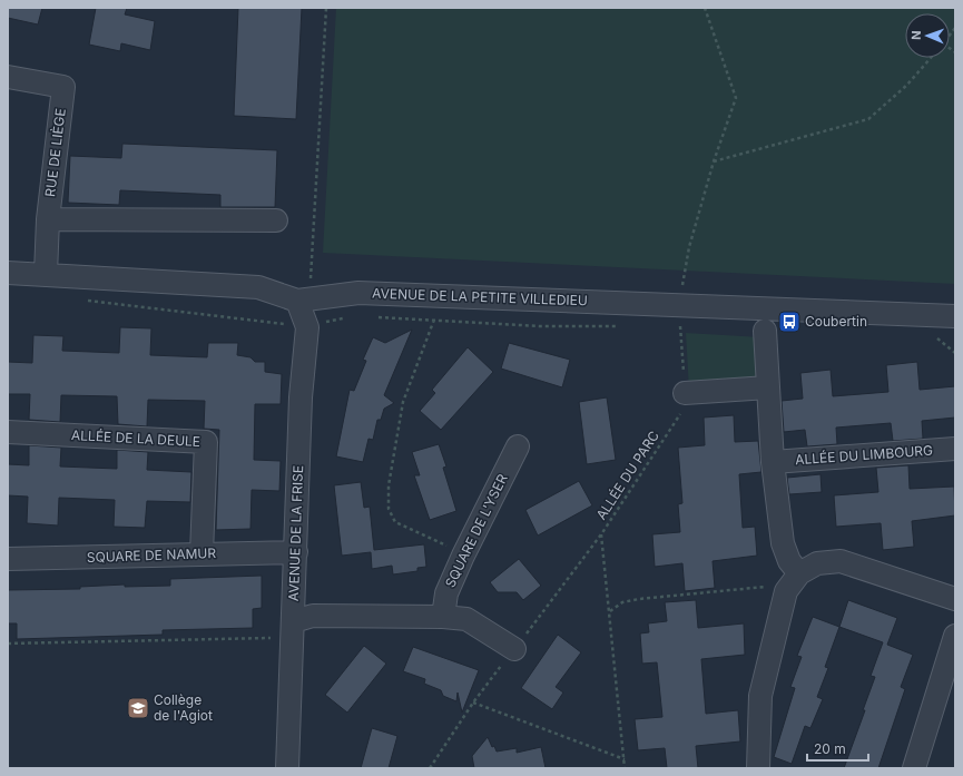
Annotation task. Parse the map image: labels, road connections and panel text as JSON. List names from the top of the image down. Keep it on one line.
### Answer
{"streets":{"street":["RUE DE LIÈGE","AVENUE DE LA PETITE VILLEDIEU","ALLÉE DE LA DEULE","ALLÉE DU LIMBOURG","SQUARE DE L'YSER","AVENUE DE LA FRISE","SQUARE DE NAMUR"],"path":["ALLÉE DU PARC"]},"crossings":[["RUE DE LIÈGE","AVENUE DE LA PETITE VILLEDIEU"],["AVENUE DE LA PETITE VILLEDIEU","ALLÉE DU PARC"],["AVENUE DE LA PETITE VILLEDIEU","AVENUE DE LA FRISE"],["ALLÉE DE LA DEULE","SQUARE DE NAMUR"],["AVENUE DE LA FRISE","SQUARE DE NAMUR"]],"places":{"bus stop":["Coubertin"],"school or university":["Collège de l'Agiot"]},"scale_bar":"20 m","north":"left"}
